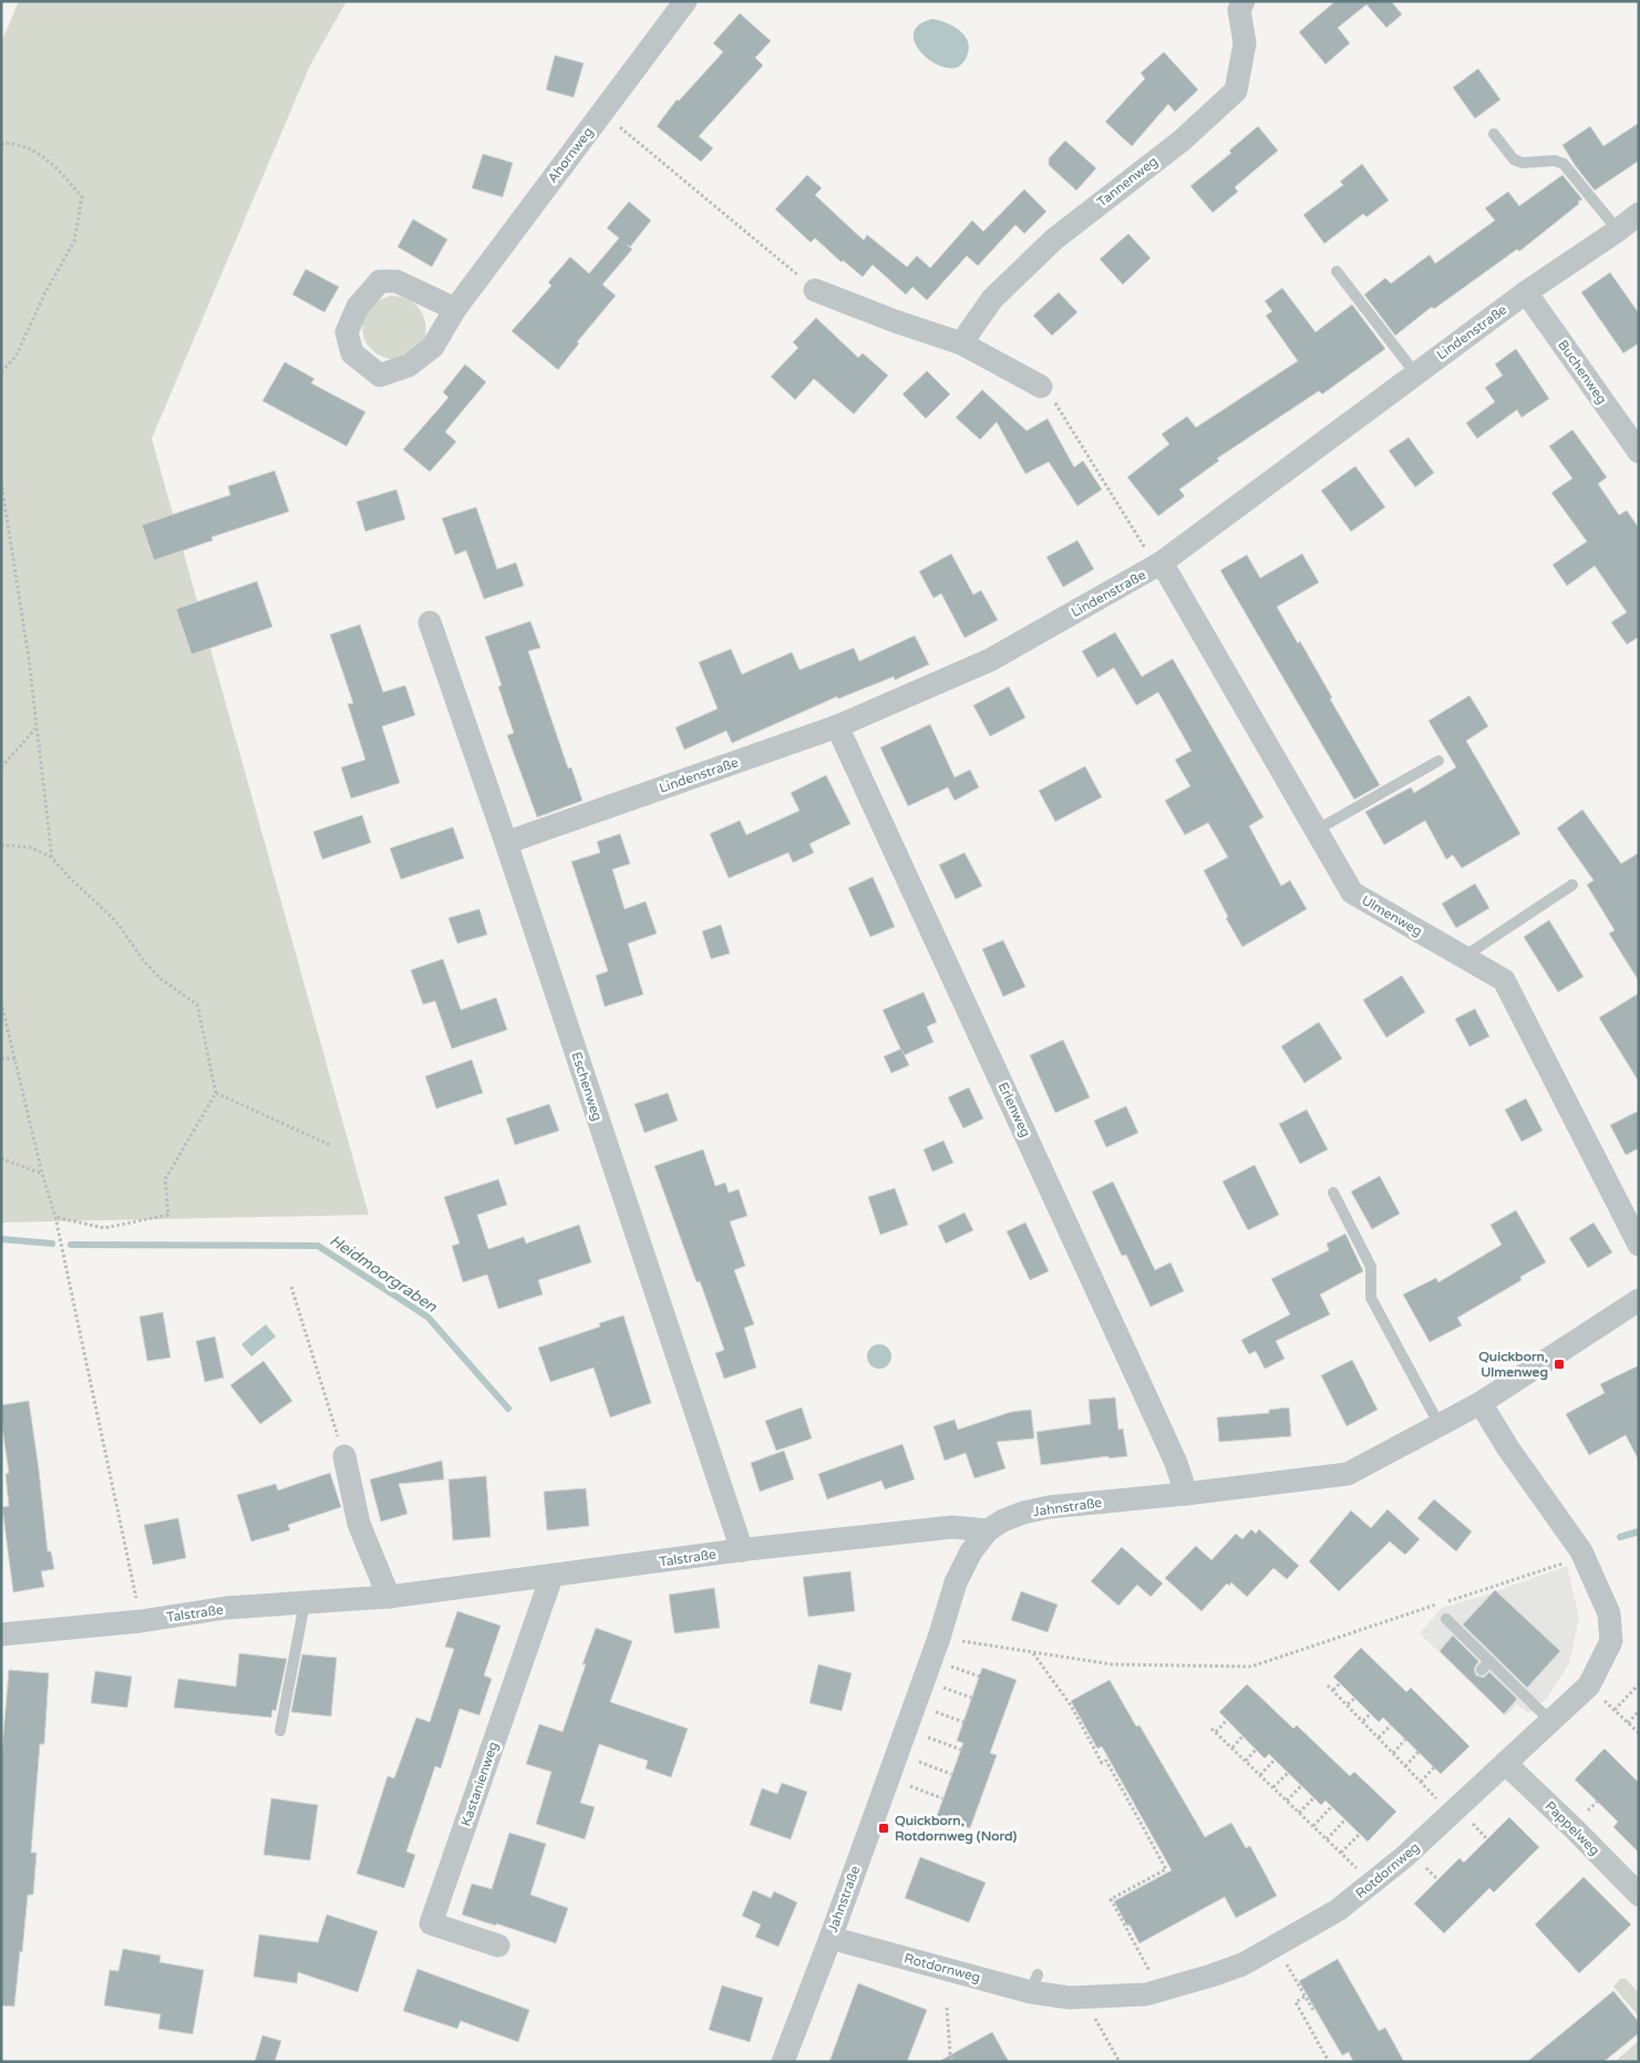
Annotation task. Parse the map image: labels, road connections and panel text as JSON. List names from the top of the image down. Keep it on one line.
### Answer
{"streets":{"street":["Ahornweg","Tannenweg","Lindenstraße","Buchenweg","Ulmenweg","Eschenweg","Erlenweg","Jahnstraße","Talstraße","Kastanienweg","Pappelweg","Rotdornweg"]},"crossings":[["Lindenstraße","Buchenweg"],["Lindenstraße","Ulmenweg"],["Lindenstraße","Eschenweg"],["Lindenstraße","Erlenweg"],["Eschenweg","Talstraße"],["Erlenweg","Jahnstraße"],["Jahnstraße","Talstraße"],["Jahnstraße","Rotdornweg"],["Talstraße","Kastanienweg"],["Pappelweg","Rotdornweg"]],"water":["Heidmoorgraben"],"places":{"transit":["Quickborn, Ulmenweg","Quickborn, Rotdornweg (Nord)"]}}
